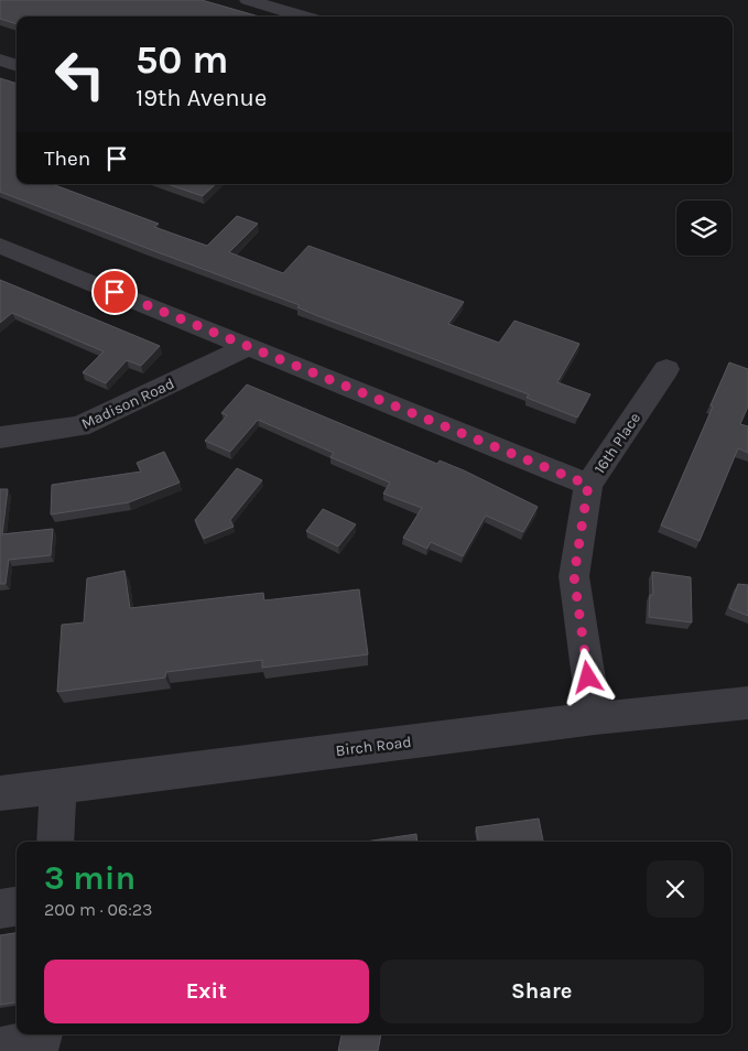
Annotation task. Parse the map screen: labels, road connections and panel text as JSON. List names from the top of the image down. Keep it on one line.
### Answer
{"streets":{"street":["Madison Road","16th Place","Birch Road"]},"crossings":[["16th Place","Birch Road"]],"page":{"turn":["50 m","19th Avenue"],"then":"Then","heading":["3 min","200 m · 06:23"],"buttons":["Exit","Share"]}}
